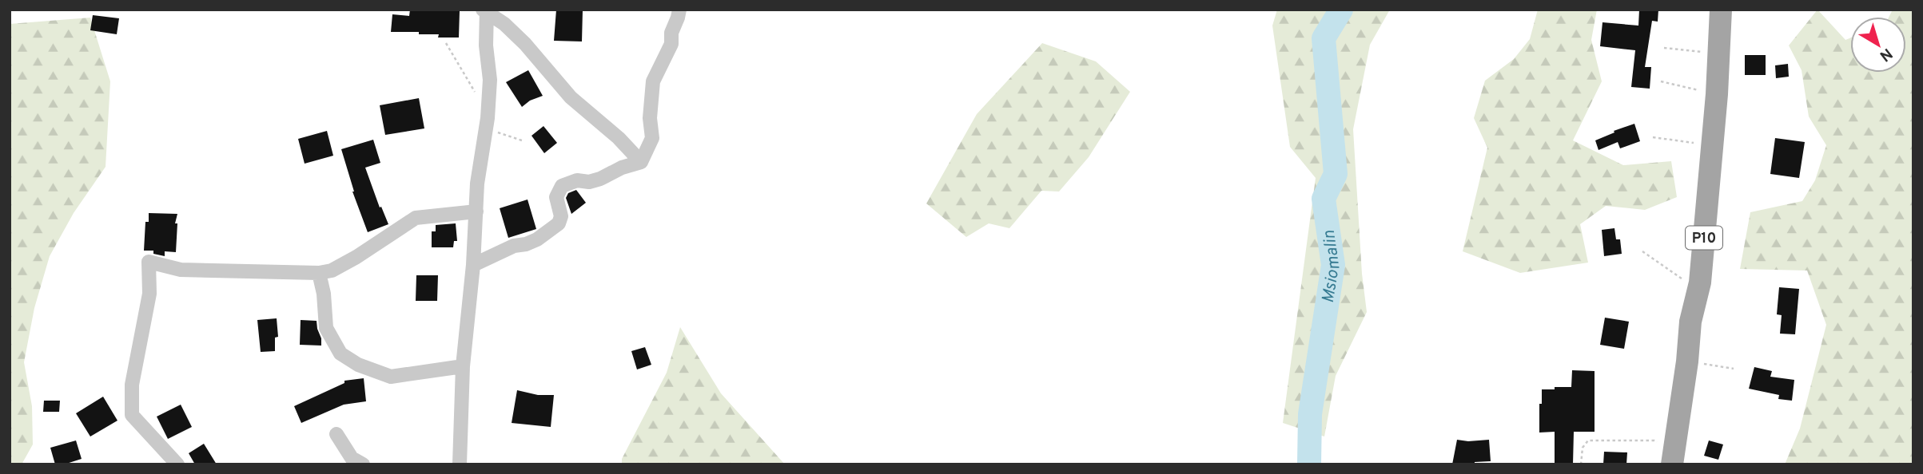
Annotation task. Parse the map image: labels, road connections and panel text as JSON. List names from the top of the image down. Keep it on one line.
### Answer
{"streets":{"main road":["P10"]},"water":["Msiomalin"],"north":"bottom right"}
